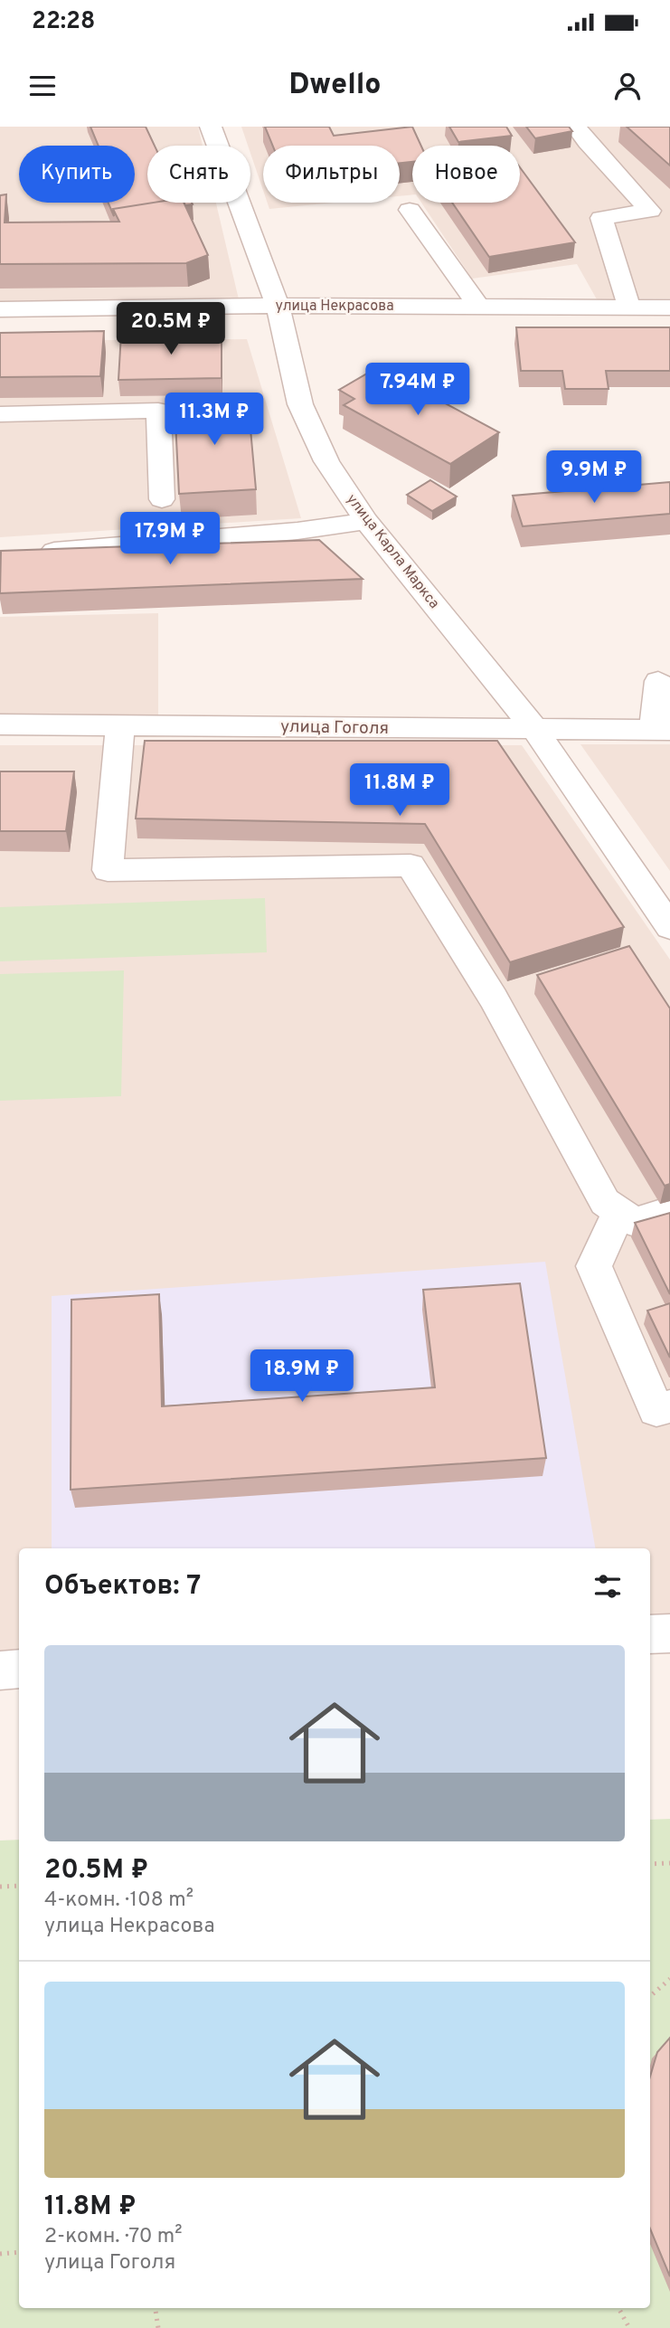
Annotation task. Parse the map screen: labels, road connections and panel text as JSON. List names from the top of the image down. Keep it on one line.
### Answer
{"streets":{"street":["улица Некрасова","улица Карла Маркса","улица Гоголя"]},"crossings":[["улица Некрасова","улица Карла Маркса"],["улица Карла Маркса","улица Гоголя"]],"page":{"status":"22:28","header":"Dwello","chip":["Купить","Снять","Фильтры","Новое"],"price":["20.5M ₽","7.94M ₽","11.3M ₽","9.9M ₽","17.9M ₽","11.8M ₽","18.9M ₽"],"heading":"Объектов: 7","list":[{"name":"20.5M ₽","note":"4-комн. · 108 m² · улица Некрасова"},{"name":"11.8M ₽","note":"2-комн. · 70 m² · улица Гоголя"}]}}
